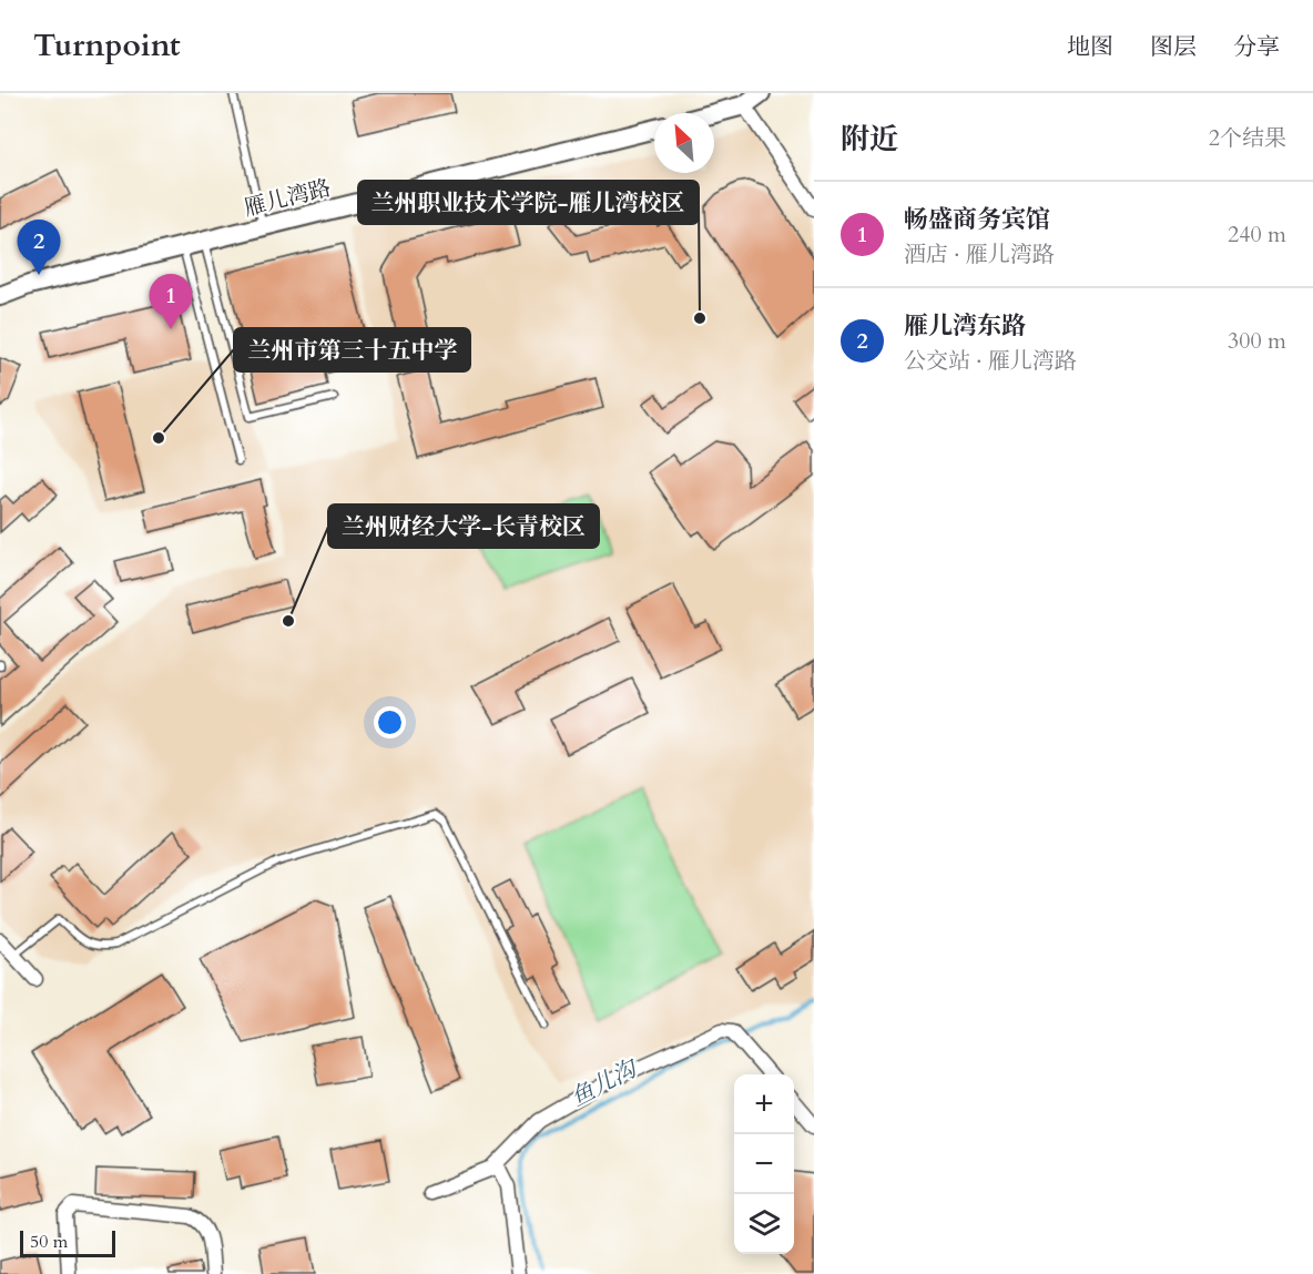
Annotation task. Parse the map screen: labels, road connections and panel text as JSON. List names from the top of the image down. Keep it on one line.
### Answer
{"streets":{"main road":["雁儿湾路"]},"water":["鱼儿沟"],"places":["兰州职业技术学院-雁儿湾校区","兰州市第三十五中学","兰州财经大学-长青校区"],"scale_bar":"50 m","north":"top left","page":{"header":"Turnpoint","nav":["地图","图层","分享"],"heading":["附近","2个结果"],"list":[{"mark":"1","name":"畅盛商务宾馆","note":"酒店 · 雁儿湾路","value":"240 m"},{"mark":"2","name":"雁儿湾东路","note":"公交站 · 雁儿湾路","value":"300 m"}],"pins":["2","1"],"map_buttons":["+","−"],"scale":"50 m"}}
